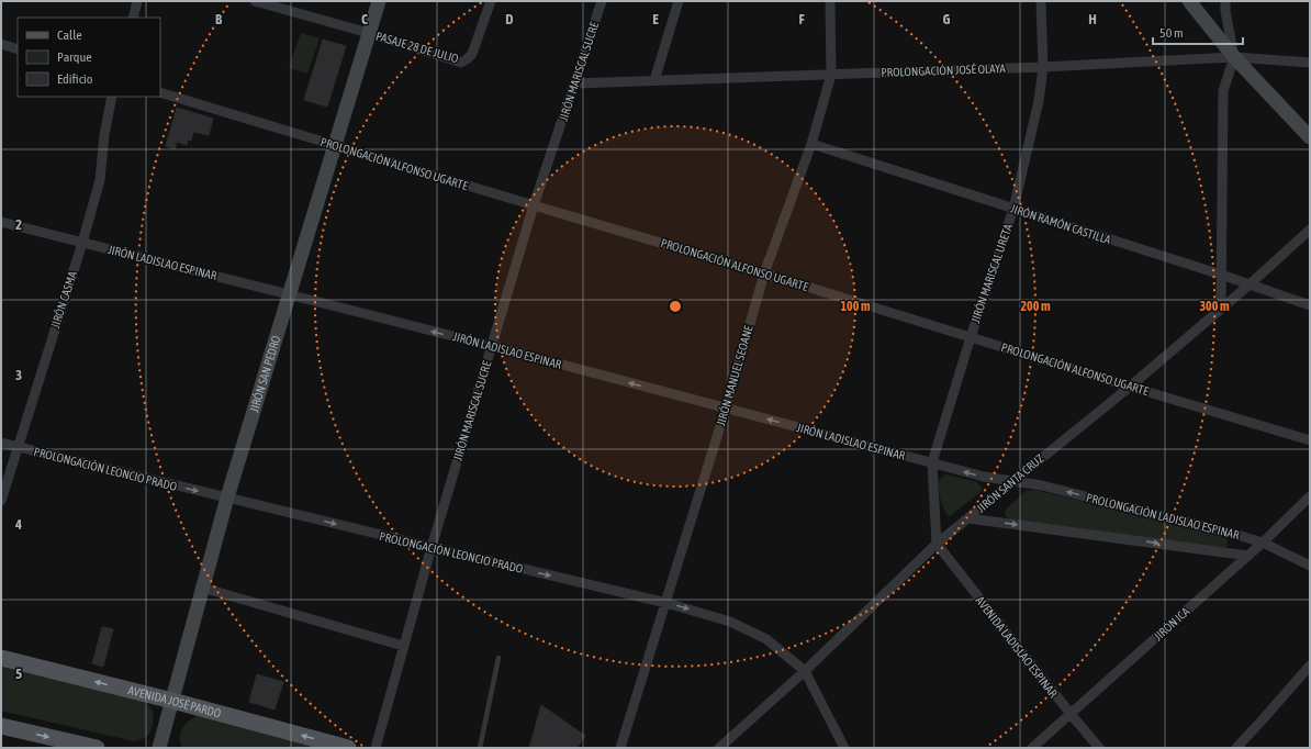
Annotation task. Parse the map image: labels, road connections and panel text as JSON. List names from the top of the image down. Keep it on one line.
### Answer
{"streets":{"main road":["JIRÓN SAN PEDRO","AVENIDA JOSÉ PARDO"],"street":["PASAJE 28 DE JULIO","PROLONGACIÓN JOSÉ OLAYA","JIRÓN MARISCAL SUCRE","PROLONGACIÓN ALFONSO UGARTE","JIRÓN RAMÓN CASTILLA","JIRÓN LADISLAO ESPINAR","JIRÓN MARISCAL URETA","JIRÓN CASMA","JIRÓN MANUEL SEOANE","PROLONGACIÓN LEONCIO PRADO","JIRÓN SANTA CRUZ","PROLONGACIÓN LADISLAO ESPINAR","JIRÓN ICA","AVENIDA LADISLAO ESPINAR"]},"crossings":[["PASAJE 28 DE JULIO","JIRÓN SAN PEDRO"],["PROLONGACIÓN JOSÉ OLAYA","JIRÓN MARISCAL SUCRE"],["PROLONGACIÓN JOSÉ OLAYA","JIRÓN MARISCAL URETA"],["PROLONGACIÓN JOSÉ OLAYA","JIRÓN MANUEL SEOANE"],["JIRÓN MARISCAL SUCRE","PROLONGACIÓN ALFONSO UGARTE"],["JIRÓN MARISCAL SUCRE","JIRÓN LADISLAO ESPINAR"],["JIRÓN MARISCAL SUCRE","PROLONGACIÓN LEONCIO PRADO"],["PROLONGACIÓN ALFONSO UGARTE","JIRÓN MARISCAL URETA"],["PROLONGACIÓN ALFONSO UGARTE","JIRÓN SAN PEDRO"],["PROLONGACIÓN ALFONSO UGARTE","JIRÓN MANUEL SEOANE"],["PROLONGACIÓN ALFONSO UGARTE","JIRÓN SANTA CRUZ"],["JIRÓN RAMÓN CASTILLA","JIRÓN MARISCAL URETA"],["JIRÓN RAMÓN CASTILLA","JIRÓN MANUEL SEOANE"],["JIRÓN RAMÓN CASTILLA","JIRÓN SANTA CRUZ"],["JIRÓN LADISLAO ESPINAR","JIRÓN MARISCAL URETA"],["JIRÓN LADISLAO ESPINAR","JIRÓN CASMA"],["JIRÓN LADISLAO ESPINAR","JIRÓN SAN PEDRO"],["JIRÓN LADISLAO ESPINAR","JIRÓN MANUEL SEOANE"],["JIRÓN LADISLAO ESPINAR","JIRÓN SANTA CRUZ"],["JIRÓN LADISLAO ESPINAR","PROLONGACIÓN LADISLAO ESPINAR"],["JIRÓN MARISCAL URETA","JIRÓN SANTA CRUZ"],["JIRÓN MARISCAL URETA","AVENIDA LADISLAO ESPINAR"],["JIRÓN CASMA","PROLONGACIÓN LEONCIO PRADO"],["JIRÓN SAN PEDRO","PROLONGACIÓN LEONCIO PRADO"],["JIRÓN SAN PEDRO","AVENIDA JOSÉ PARDO"],["JIRÓN MANUEL SEOANE","PROLONGACIÓN LEONCIO PRADO"],["PROLONGACIÓN LEONCIO PRADO","JIRÓN SANTA CRUZ"],["JIRÓN SANTA CRUZ","PROLONGACIÓN LADISLAO ESPINAR"],["JIRÓN SANTA CRUZ","AVENIDA LADISLAO ESPINAR"],["PROLONGACIÓN LADISLAO ESPINAR","JIRÓN ICA"],["JIRÓN ICA","AVENIDA LADISLAO ESPINAR"]],"one_way":["JIRÓN LADISLAO ESPINAR","PROLONGACIÓN LEONCIO PRADO","AVENIDA JOSÉ PARDO"],"legend":["Calle","Parque","Edificio"],"scale_bar":"50 m","grid":{"columns":["B","C","D","E","F","G","H"],"rows":["2","3","4","5"]},"rings":["100 m","200 m","300 m"]}
